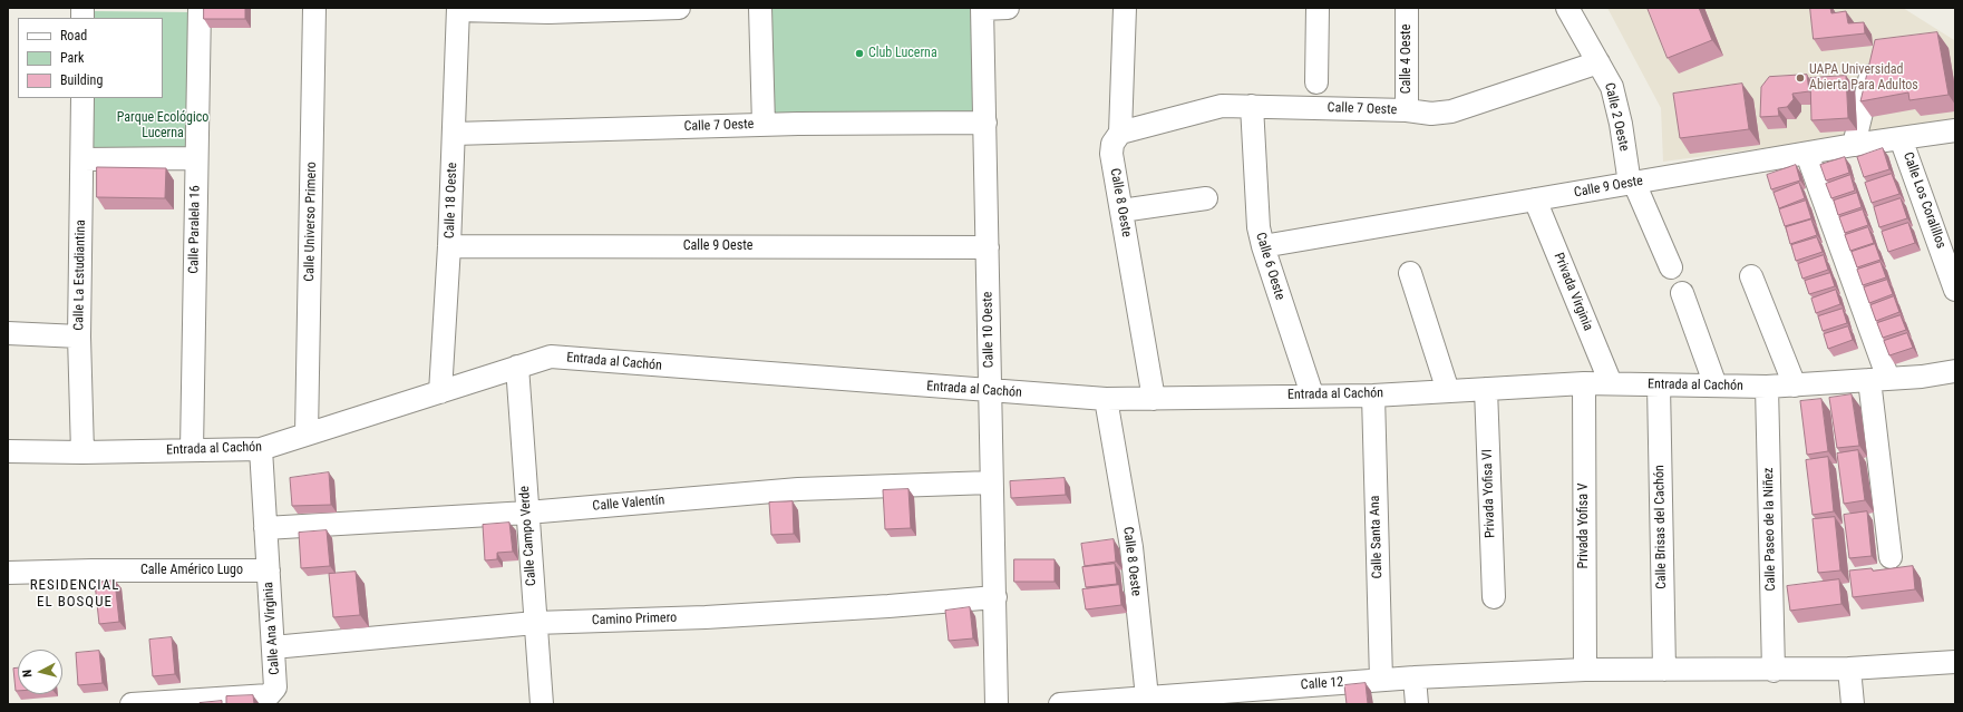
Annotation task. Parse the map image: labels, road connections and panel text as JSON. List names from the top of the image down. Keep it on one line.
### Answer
{"streets":{"street":["Calle 4 Oeste","Calle 7 Oeste","Calle 2 Oeste","Calle 9 Oeste","Calle 18 Oeste","Calle Los Coralillos","Calle 8 Oeste","Calle Universo Primero","Calle Paralela 16","Calle 6 Oeste","Calle La Estudiantina","Privada Virginia","Calle 10 Oeste","Entrada al Cachón","Privada Yofisa VI","Calle Valentín","Privada Yofisa V","Calle Brisas del Cachón","Calle Paseo de la Niñez","Calle Campo Verde","Calle Santa Ana","Calle Américo Lugo","Camino Primero","Calle Ana Virginia","Calle 12"]},"crossings":[["Calle 4 Oeste","Calle 7 Oeste"],["Calle 7 Oeste","Calle 2 Oeste"],["Calle 7 Oeste","Calle 18 Oeste"],["Calle 7 Oeste","Calle 8 Oeste"],["Calle 7 Oeste","Calle 6 Oeste"],["Calle 7 Oeste","Calle 10 Oeste"],["Calle 2 Oeste","Calle 9 Oeste"],["Calle 9 Oeste","Calle 18 Oeste"],["Calle 9 Oeste","Calle Los Coralillos"],["Calle 9 Oeste","Calle 6 Oeste"],["Calle 9 Oeste","Privada Virginia"],["Calle 9 Oeste","Calle 10 Oeste"],["Calle 18 Oeste","Entrada al Cachón"],["Calle 8 Oeste","Entrada al Cachón"],["Calle 8 Oeste","Calle 12"],["Calle Universo Primero","Entrada al Cachón"],["Calle Paralela 16","Entrada al Cachón"],["Calle 6 Oeste","Entrada al Cachón"],["Calle La Estudiantina","Entrada al Cachón"],["Privada Virginia","Entrada al Cachón"],["Calle 10 Oeste","Entrada al Cachón"],["Calle 10 Oeste","Calle Valentín"],["Calle 10 Oeste","Camino Primero"],["Entrada al Cachón","Privada Yofisa VI"],["Entrada al Cachón","Privada Yofisa V"],["Entrada al Cachón","Calle Brisas del Cachón"],["Entrada al Cachón","Calle Paseo de la Niñez"],["Entrada al Cachón","Calle Campo Verde"],["Entrada al Cachón","Calle Santa Ana"],["Entrada al Cachón","Calle Ana Virginia"],["Calle Valentín","Calle Campo Verde"],["Calle Valentín","Calle Ana Virginia"],["Privada Yofisa V","Calle 12"],["Calle Brisas del Cachón","Calle 12"],["Calle Paseo de la Niñez","Calle 12"],["Calle Campo Verde","Camino Primero"],["Calle Santa Ana","Calle 12"],["Calle Américo Lugo","Calle Ana Virginia"],["Camino Primero","Calle Ana Virginia"]],"districts":["RESIDENCIAL EL BOSQUE"],"parks":["Parque Ecológico Lucerna"],"places":["Club Lucerna","UAPA Universidad Abierta Para Adultos"],"legend":["Road","Park","Building"],"north":"left"}
